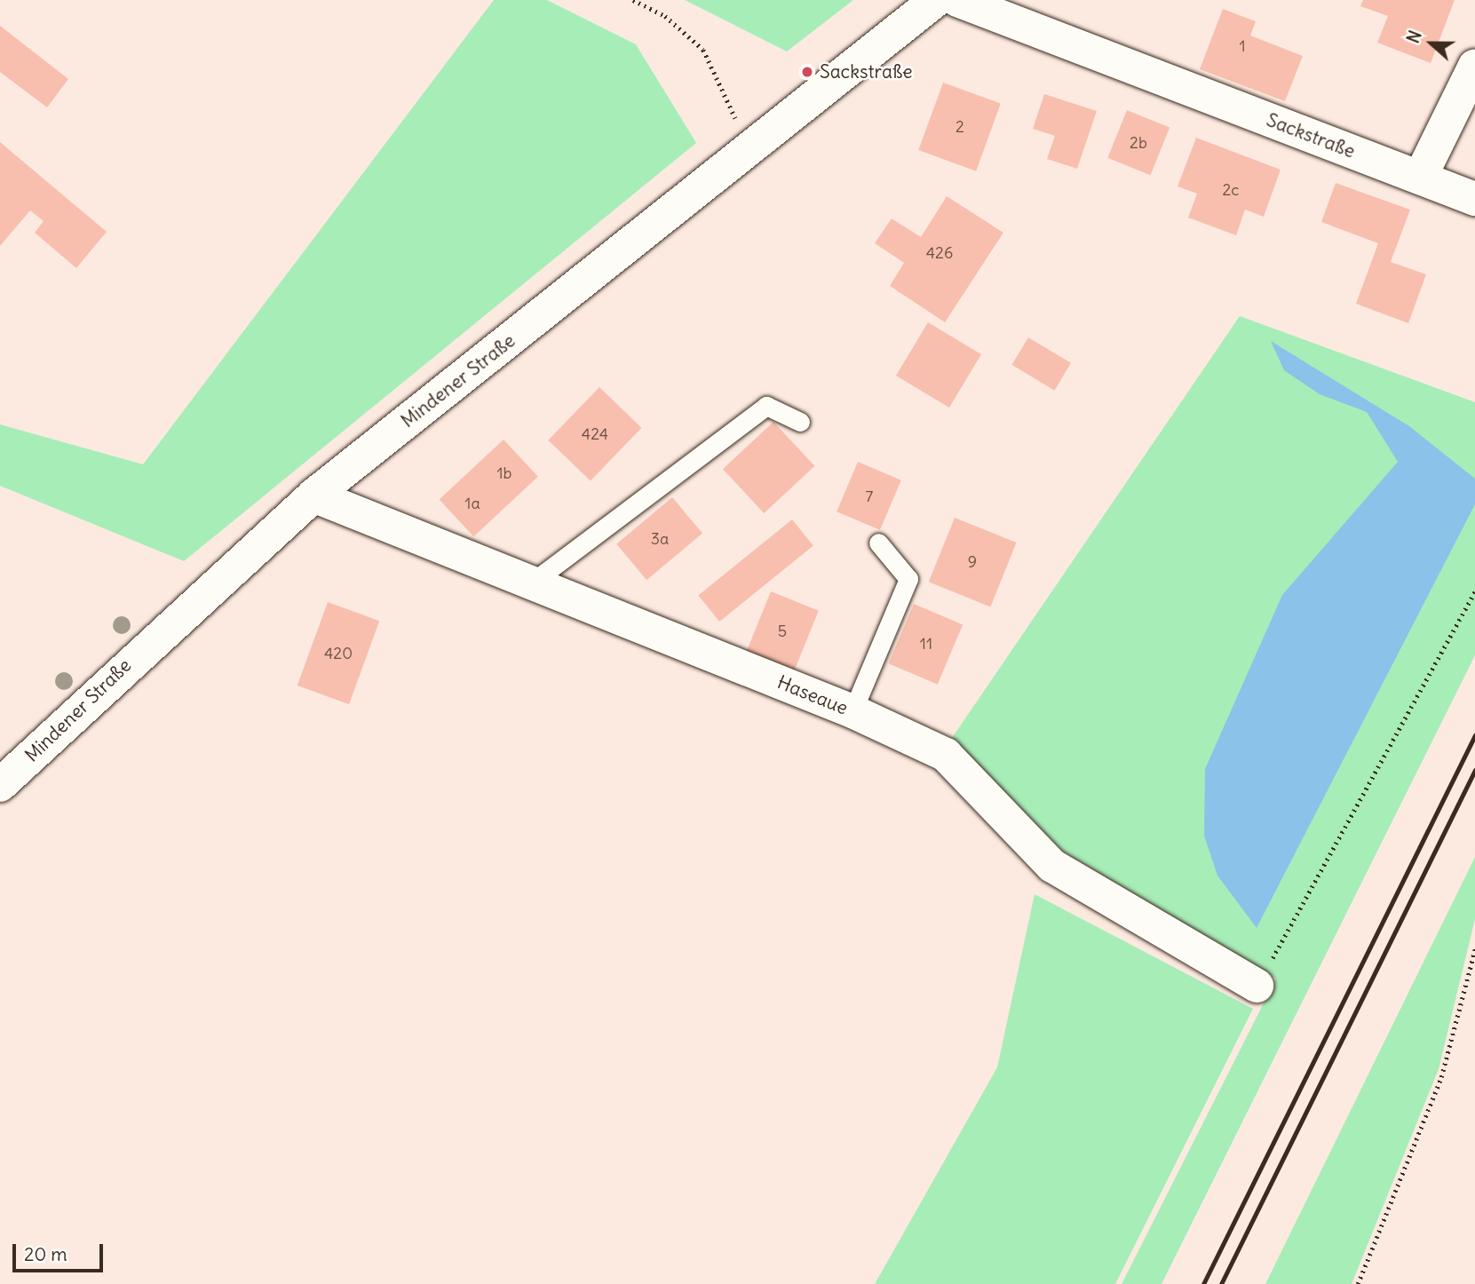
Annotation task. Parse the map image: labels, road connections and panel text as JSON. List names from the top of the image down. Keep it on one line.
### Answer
{"streets":{"street":["Sackstraße","Mindener Straße","Haseaue"]},"crossings":[["Mindener Straße","Haseaue"]],"places":["Sackstraße"],"house_numbers":["1","2","2b","2c","426","424","1b","7","1a","3a","9","5","11","420"],"scale_bar":"20 m","north":"left"}
